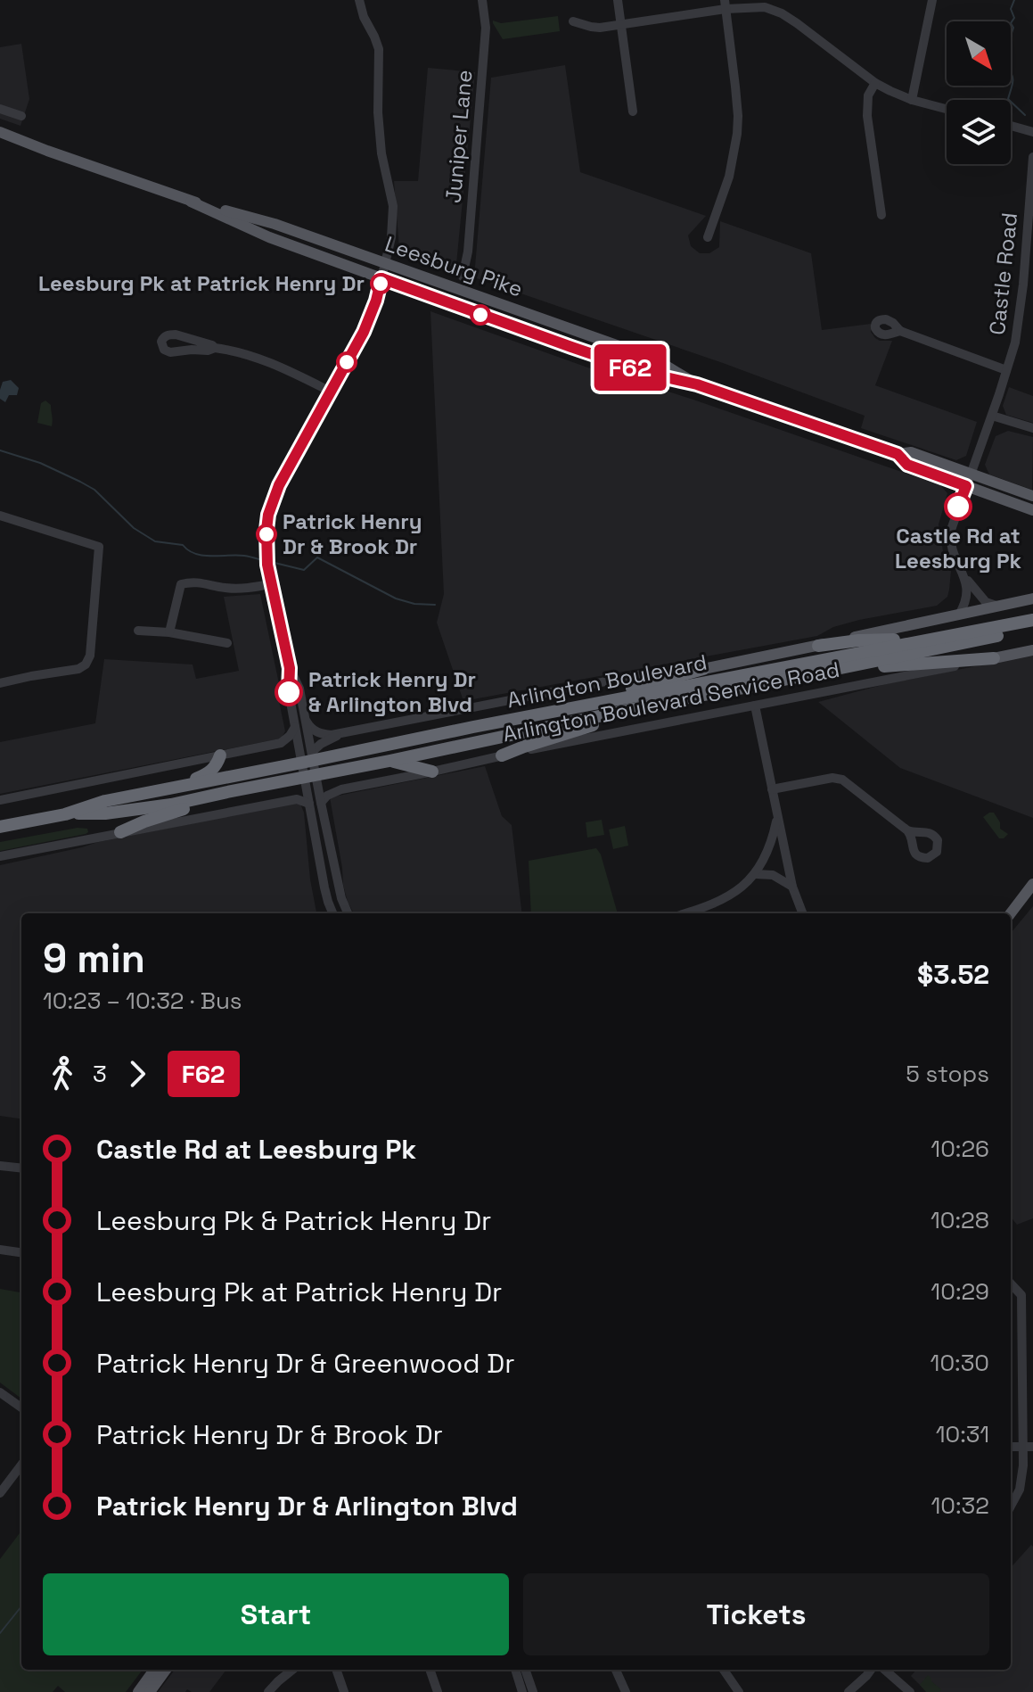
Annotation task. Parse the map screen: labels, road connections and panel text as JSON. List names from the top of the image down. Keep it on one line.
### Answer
{"streets":{"highway":["Arlington Boulevard"],"main road":["Leesburg Pike","Arlington Boulevard Service Road"],"street":["Juniper Lane","Castle Road"]},"crossings":[["Leesburg Pike","Castle Road"],["Arlington Boulevard","Arlington Boulevard Service Road"]],"places":["Leesburg Pk at Patrick Henry Dr","Castle Rd at Leesburg Pk","Patrick Henry Dr & Brook Dr","Patrick Henry Dr & Arlington Blvd"],"lines":["bus line F62"],"north":"bottom right","page":{"on_map":"F62","heading":["9 min","10:23 – 10:32 · Bus","$3.52"],"legs":["3","F62","5 stops"],"list":[{"name":"Castle Rd at Leesburg Pk","value":"10:26"},{"name":"Leesburg Pk & Patrick Henry Dr","value":"10:28"},{"name":"Leesburg Pk at Patrick Henry Dr","value":"10:29"},{"name":"Patrick Henry Dr & Greenwood Dr","value":"10:30"},{"name":"Patrick Henry Dr & Brook Dr","value":"10:31"},{"name":"Patrick Henry Dr & Arlington Blvd","value":"10:32"}],"buttons":["Start","Tickets"]}}
